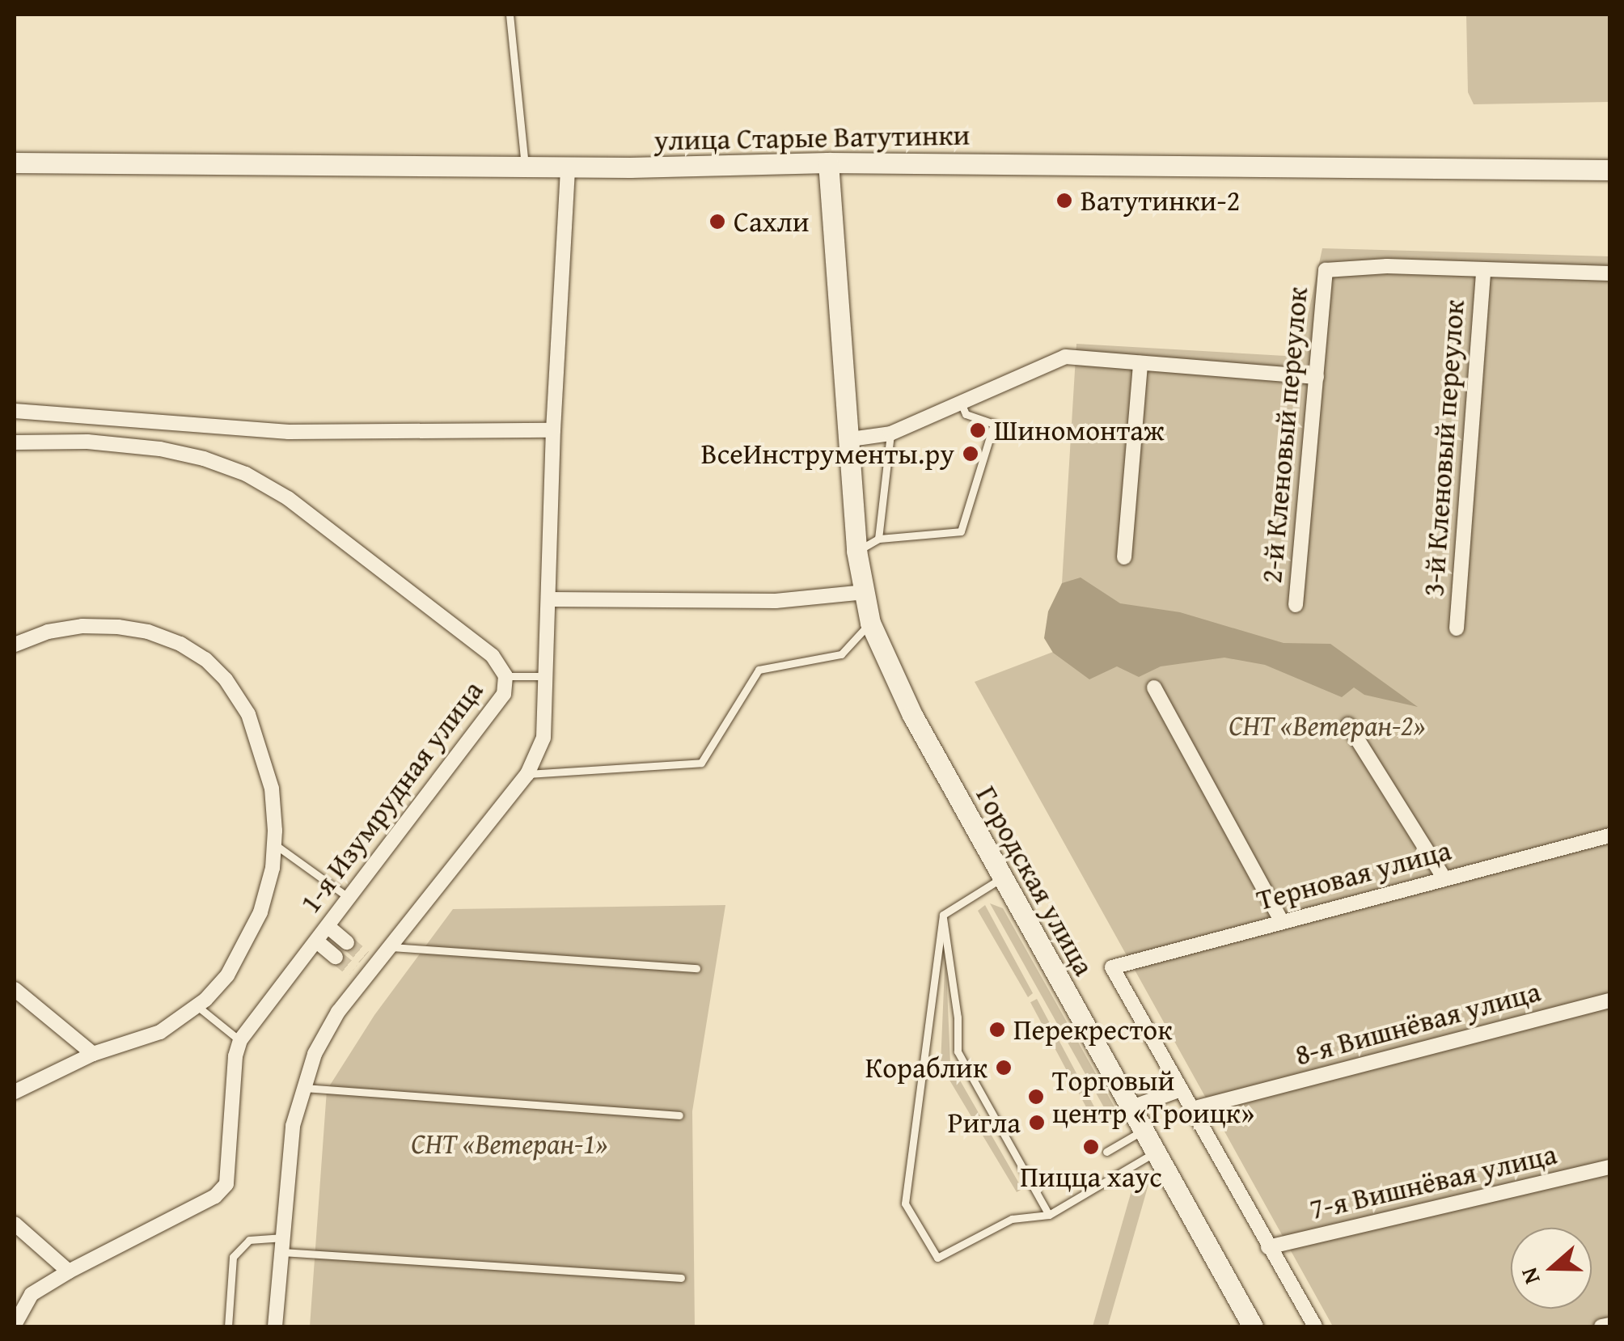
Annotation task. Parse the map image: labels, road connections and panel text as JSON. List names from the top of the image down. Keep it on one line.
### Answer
{"streets":{"main road":["улица Старые Ватутинки","Городская улица"],"street":["2-й Кленовый переулок","3-й Кленовый переулок","1-я Изумрудная улица","Терновая улица","8-я Вишнёвая улица","7-я Вишнёвая улица"]},"crossings":[["улица Старые Ватутинки","Городская улица"],["2-й Кленовый переулок","3-й Кленовый переулок"]],"parks":["СНТ «Ветеран-2»","СНТ «Ветеран-1»"],"places":["Ватутинки-2","Сахли","Шиномонтаж","ВсеИнструменты.ру","Перекресток","Кораблик","Торговый центр «Троицк»","Ригла","Пицца хаус"],"north":"left"}
